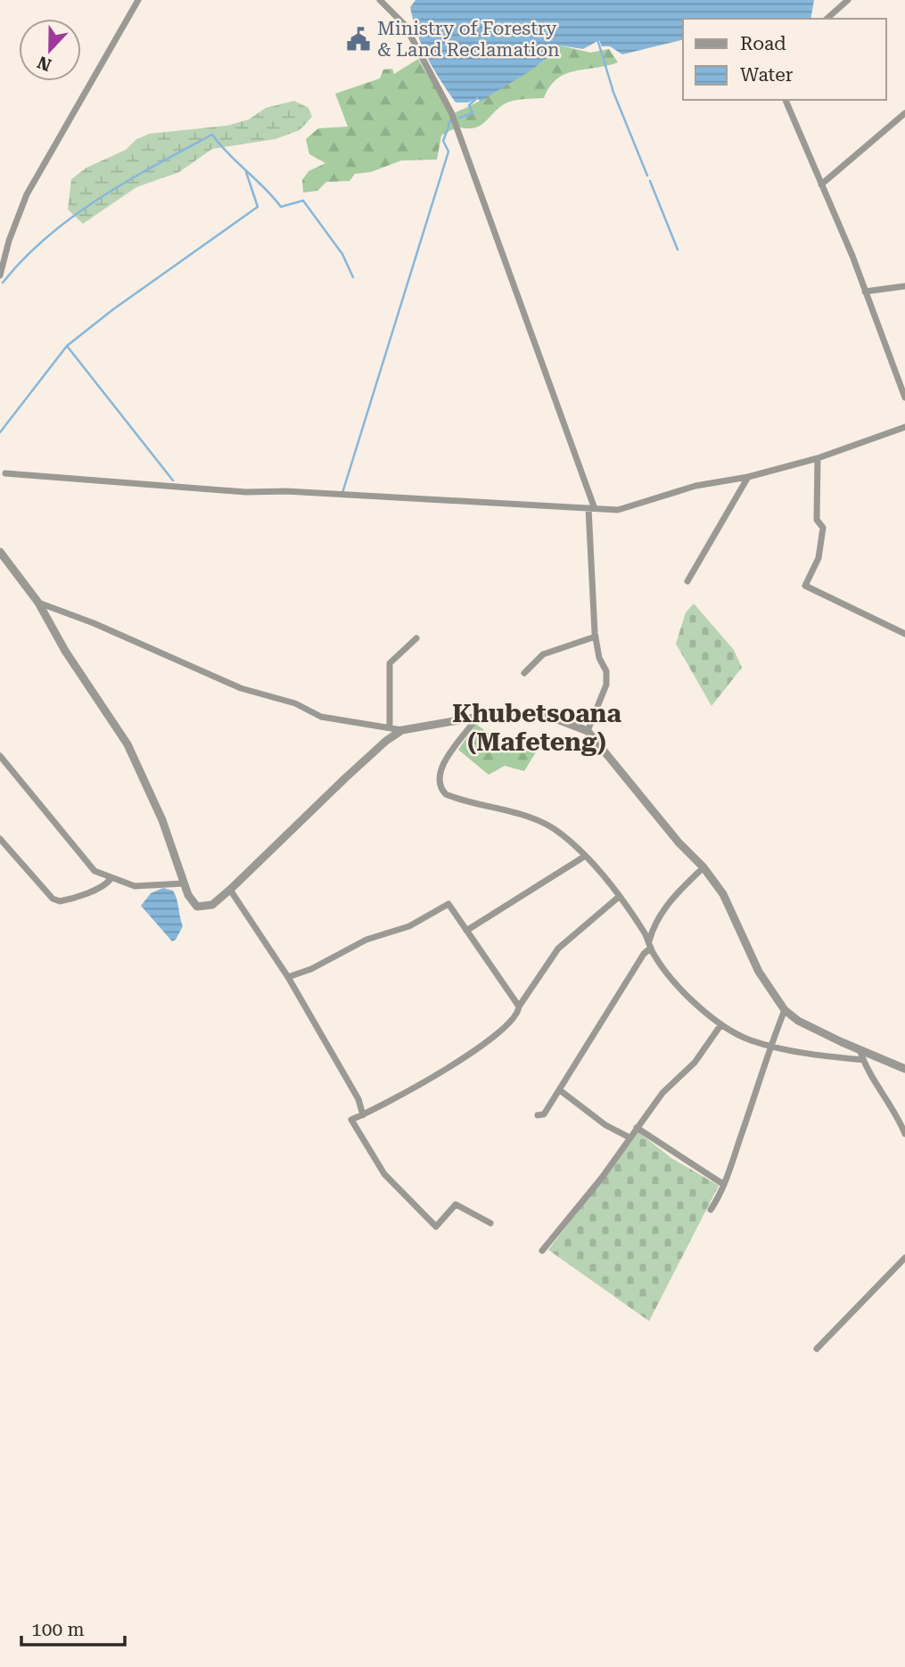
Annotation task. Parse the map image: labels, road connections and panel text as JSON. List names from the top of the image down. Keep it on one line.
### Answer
{"districts":["Khubetsoana (Mafeteng)"],"places":{"public building":["Ministry of Forestry & Land Reclamation"]},"legend":["Road","Water"],"scale_bar":"100 m","north":"bottom"}
